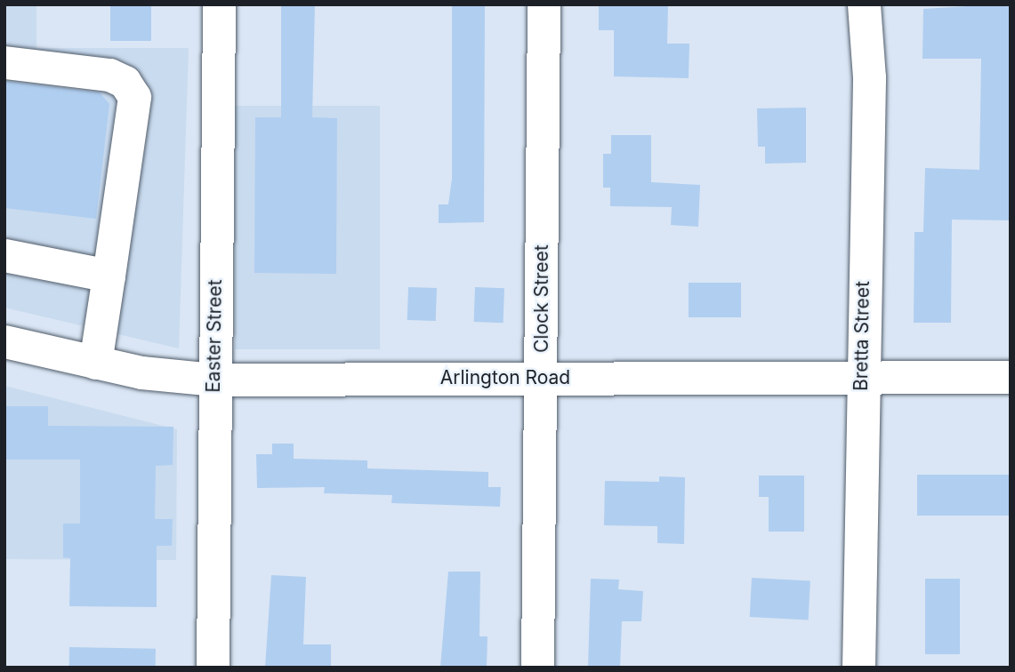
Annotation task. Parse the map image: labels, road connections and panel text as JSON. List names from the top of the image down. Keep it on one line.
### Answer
{"streets":{"street":["Clock Street","Easter Street","Bretta Street","Arlington Road"]},"crossings":[["Clock Street","Arlington Road"],["Easter Street","Arlington Road"],["Bretta Street","Arlington Road"]]}
